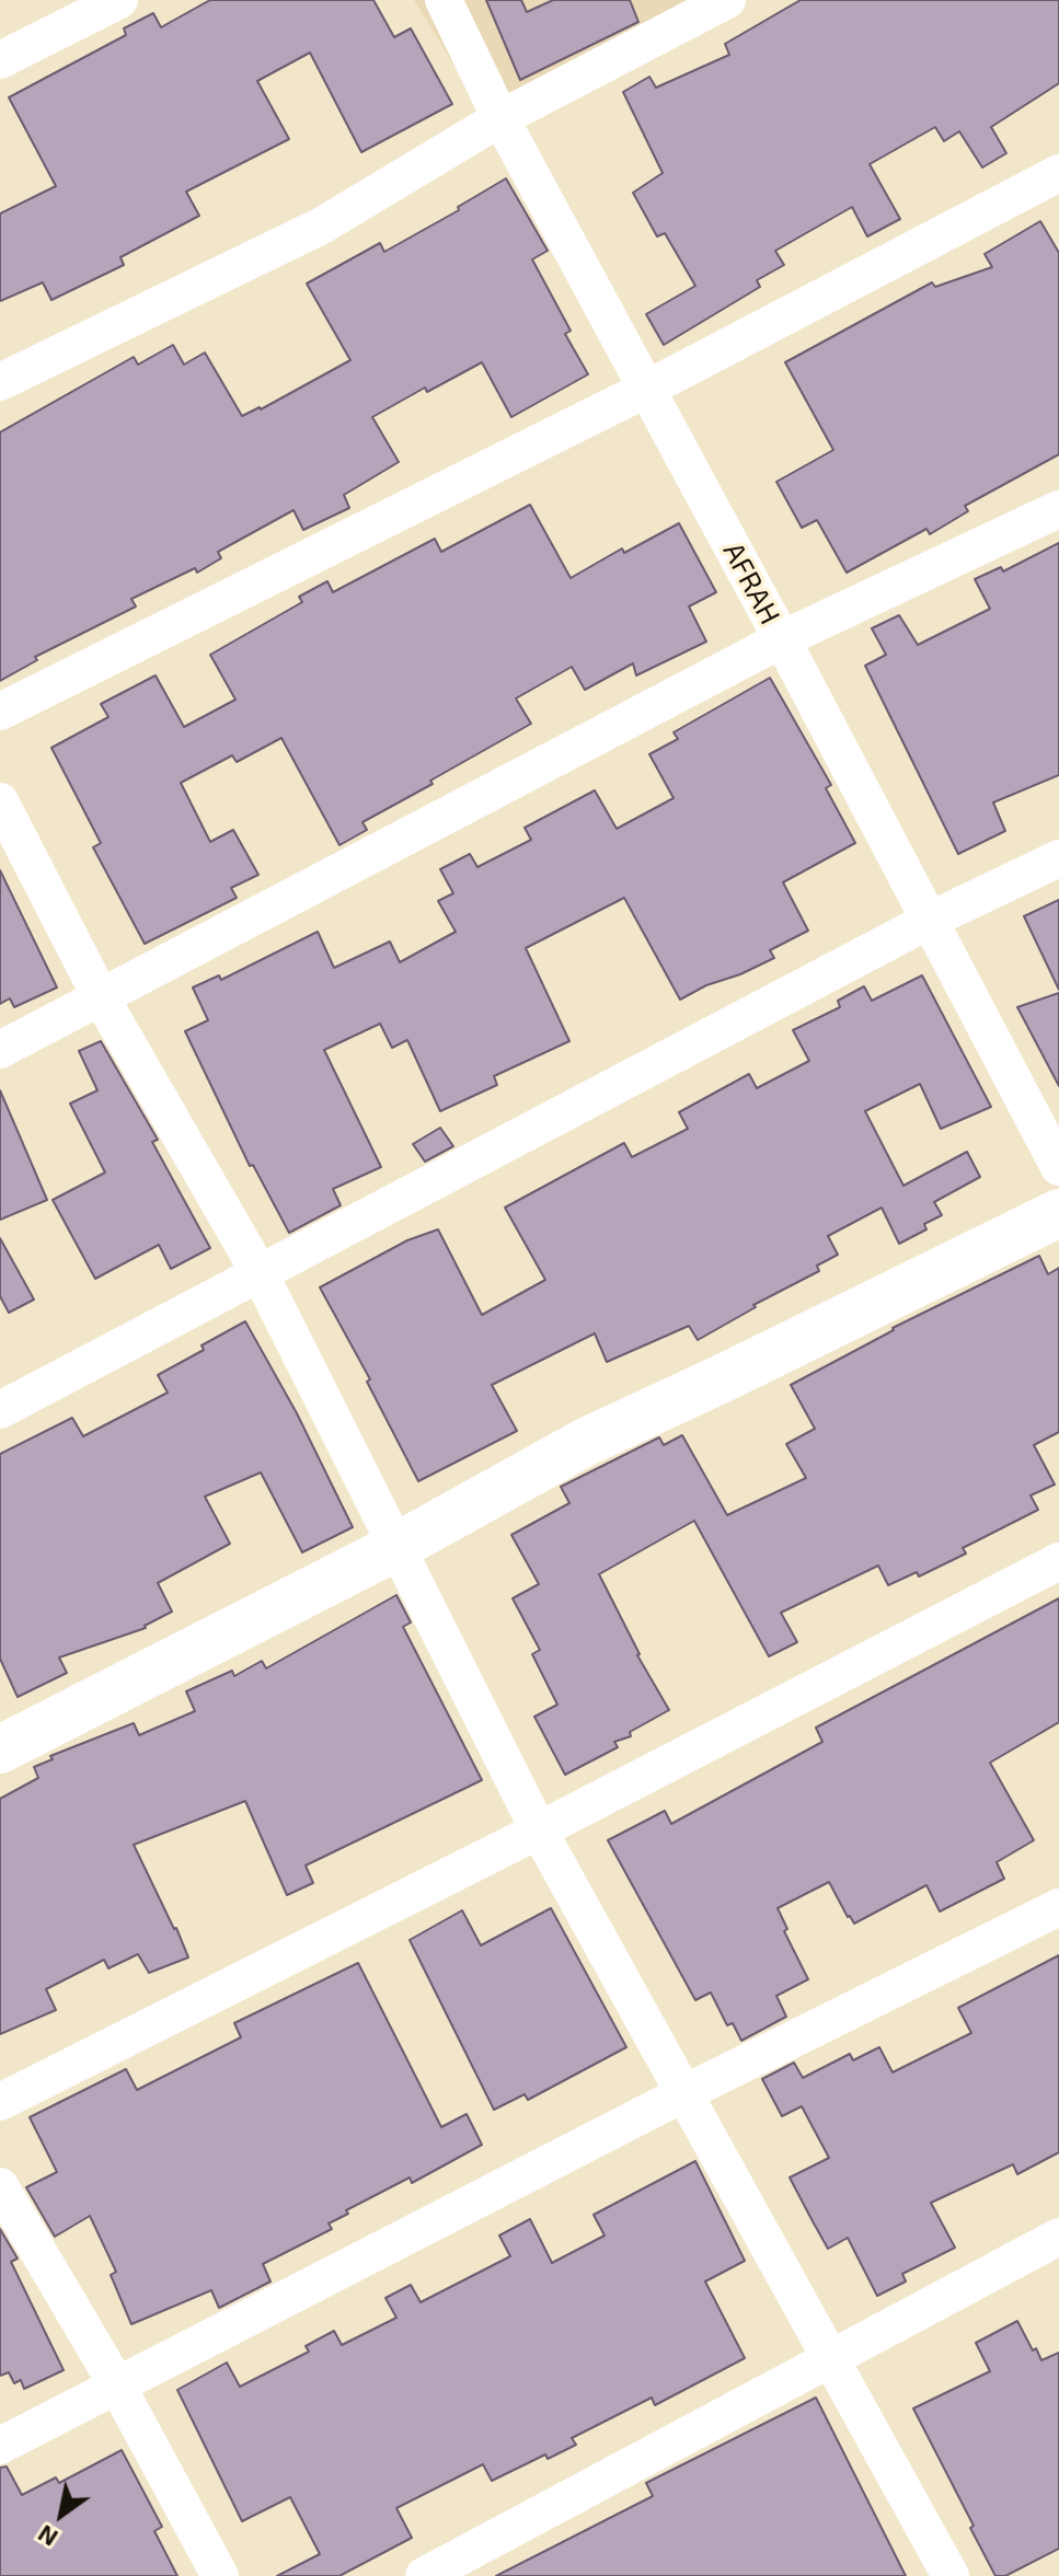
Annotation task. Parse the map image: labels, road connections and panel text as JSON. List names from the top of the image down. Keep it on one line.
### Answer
{"streets":{"street":["AFRAH"]},"north":"bottom left"}
